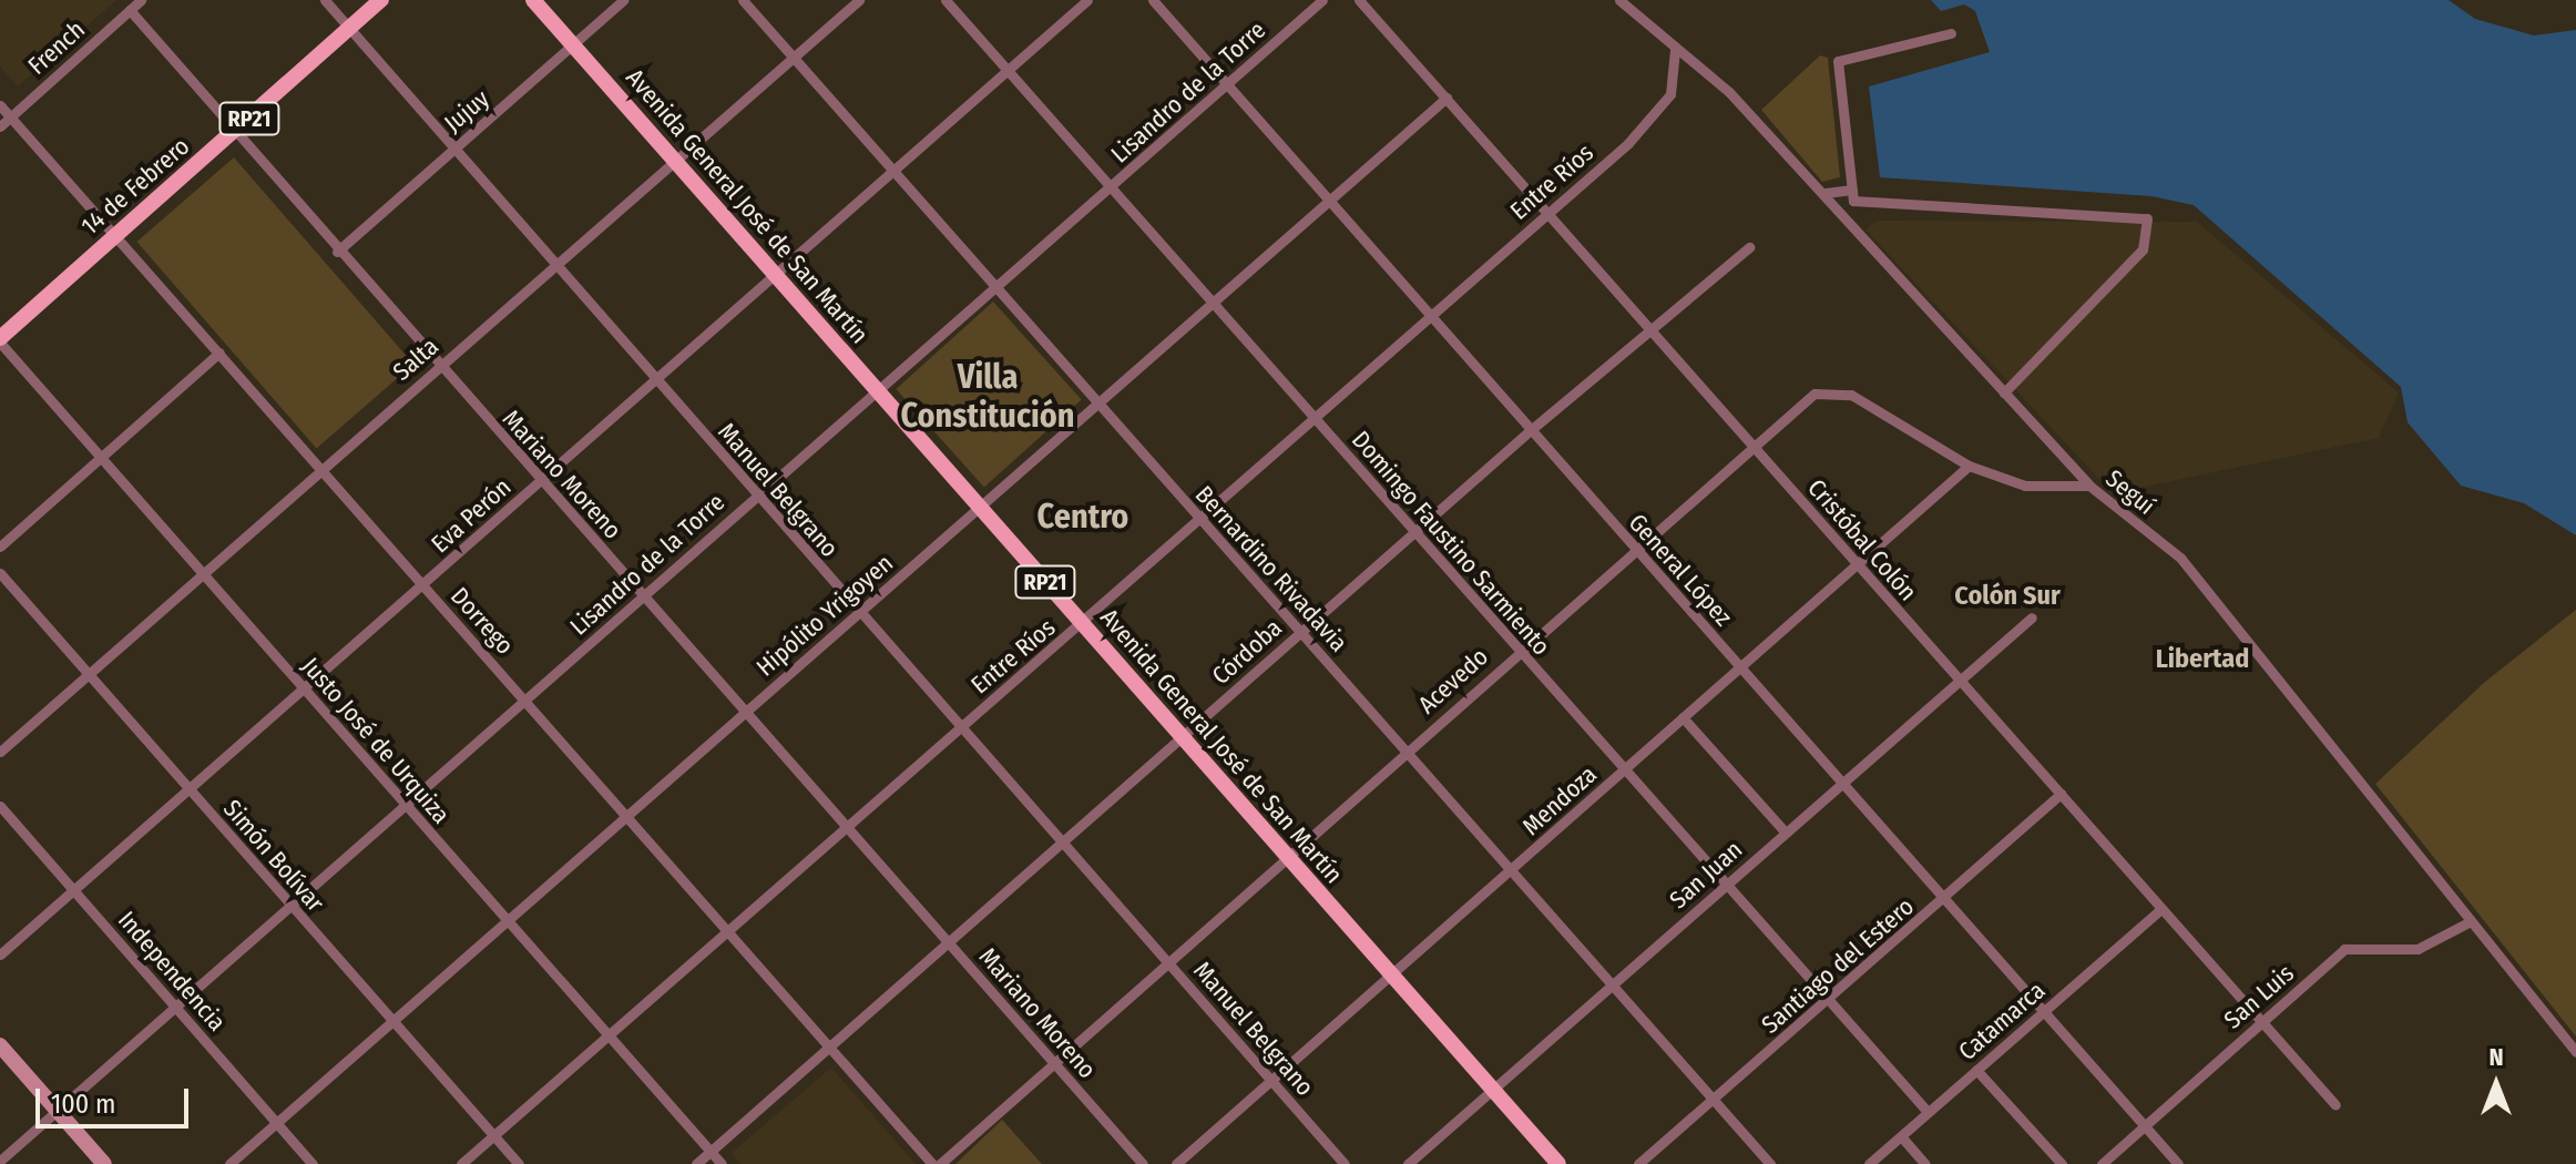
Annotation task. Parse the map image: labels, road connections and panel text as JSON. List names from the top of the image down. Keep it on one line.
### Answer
{"streets":{"main road":["RP21","14 de Febrero","Avenida General José de San Martín"],"street":["French","Lisandro de la Torre","Jujuy","Entre Ríos","Salta","Mariano Moreno","Manuel Belgrano","Seguí","Eva Perón","Cristóbal Colón","Domingo Faustino Sarmiento","Bernardino Rivadavia","General López","Hipólito Yrigoyen","Dorrego","Córdoba","Acevedo","Justo José de Urquiza","Mendoza","Simón Bolívar","San Juan","Santiago del Estero","Independencia","San Luis","Catamarca"]},"crossings":[["French","Mariano Moreno"],["French","Dorrego"],["Lisandro de la Torre","Avenida General José de San Martín"],["Lisandro de la Torre","Mariano Moreno"],["Lisandro de la Torre","Manuel Belgrano"],["Lisandro de la Torre","Domingo Faustino Sarmiento"],["Lisandro de la Torre","Bernardino Rivadavia"],["Lisandro de la Torre","General López"],["Lisandro de la Torre","Dorrego"],["Lisandro de la Torre","Justo José de Urquiza"],["Lisandro de la Torre","Simón Bolívar"],["Lisandro de la Torre","Independencia"],["Jujuy","Avenida General José de San Martín"],["Jujuy","Mariano Moreno"],["Jujuy","Manuel Belgrano"],["Entre Ríos","Avenida General José de San Martín"],["Entre Ríos","Mariano Moreno"],["Entre Ríos","Manuel Belgrano"],["Entre Ríos","Seguí"],["Entre Ríos","Cristóbal Colón"],["Entre Ríos","Domingo Faustino Sarmiento"],["Entre Ríos","Bernardino Rivadavia"],["Entre Ríos","General López"],["Entre Ríos","Dorrego"],["Entre Ríos","Justo José de Urquiza"],["Entre Ríos","Simón Bolívar"],["14 de Febrero","Mariano Moreno"],["14 de Febrero","Manuel Belgrano"],["14 de Febrero","Dorrego"],["14 de Febrero","Justo José de Urquiza"],["Avenida General José de San Martín","Salta"],["Avenida General José de San Martín","Eva Perón"],["Avenida General José de San Martín","Hipólito Yrigoyen"],["Avenida General José de San Martín","Córdoba"],["Avenida General José de San Martín","Acevedo"],["Avenida General José de San Martín","Mendoza"],["Avenida General José de San Martín","San Juan"],["Salta","Mariano Moreno"],["Salta","Manuel Belgrano"],["Salta","Bernardino Rivadavia"],["Salta","Dorrego"],["Salta","Justo José de Urquiza"],["Salta","Simón Bolívar"],["Mariano Moreno","Eva Perón"],["Mariano Moreno","Hipólito Yrigoyen"],["Mariano Moreno","Córdoba"],["Mariano Moreno","Acevedo"],["Manuel Belgrano","Eva Perón"],["Manuel Belgrano","Hipólito Yrigoyen"],["Manuel Belgrano","Córdoba"],["Manuel Belgrano","Acevedo"],["Manuel Belgrano","Mendoza"],["Seguí","Acevedo"],["Seguí","San Luis"],["Eva Perón","Domingo Faustino Sarmiento"],["Eva Perón","Bernardino Rivadavia"],["Eva Perón","Dorrego"],["Eva Perón","Justo José de Urquiza"],["Eva Perón","Simón Bolívar"],["Eva Perón","Independencia"],["Cristóbal Colón","Hipólito Yrigoyen"],["Cristóbal Colón","Córdoba"],["Cristóbal Colón","Acevedo"],["Cristóbal Colón","Mendoza"],["Cristóbal Colón","San Juan"],["Cristóbal Colón","Santiago del Estero"],["Cristóbal Colón","San Luis"],["Cristóbal Colón","Catamarca"],["Domingo Faustino Sarmiento","Hipólito Yrigoyen"],["Domingo Faustino Sarmiento","Córdoba"],["Domingo Faustino Sarmiento","Acevedo"],["Domingo Faustino Sarmiento","Mendoza"],["Domingo Faustino Sarmiento","San Juan"],["Domingo Faustino Sarmiento","Santiago del Estero"],["Domingo Faustino Sarmiento","Catamarca"],["Bernardino Rivadavia","Hipólito Yrigoyen"],["Bernardino Rivadavia","Córdoba"],["Bernardino Rivadavia","Acevedo"],["Bernardino Rivadavia","Mendoza"],["Bernardino Rivadavia","San Juan"],["Bernardino Rivadavia","Santiago del Estero"],["General López","Hipólito Yrigoyen"],["General López","Córdoba"],["General López","Acevedo"],["General López","Mendoza"],["General López","San Juan"],["General López","Santiago del Estero"],["General López","San Luis"],["General López","Catamarca"],["Hipólito Yrigoyen","Dorrego"],["Hipólito Yrigoyen","Justo José de Urquiza"],["Hipólito Yrigoyen","Simón Bolívar"],["Hipólito Yrigoyen","Independencia"],["Dorrego","Córdoba"],["Córdoba","Justo José de Urquiza"],["Acevedo","Mendoza"]],"districts":["Villa Constitución","Centro","Colón Sur","Libertad"],"scale_bar":"100 m","north":"top"}
